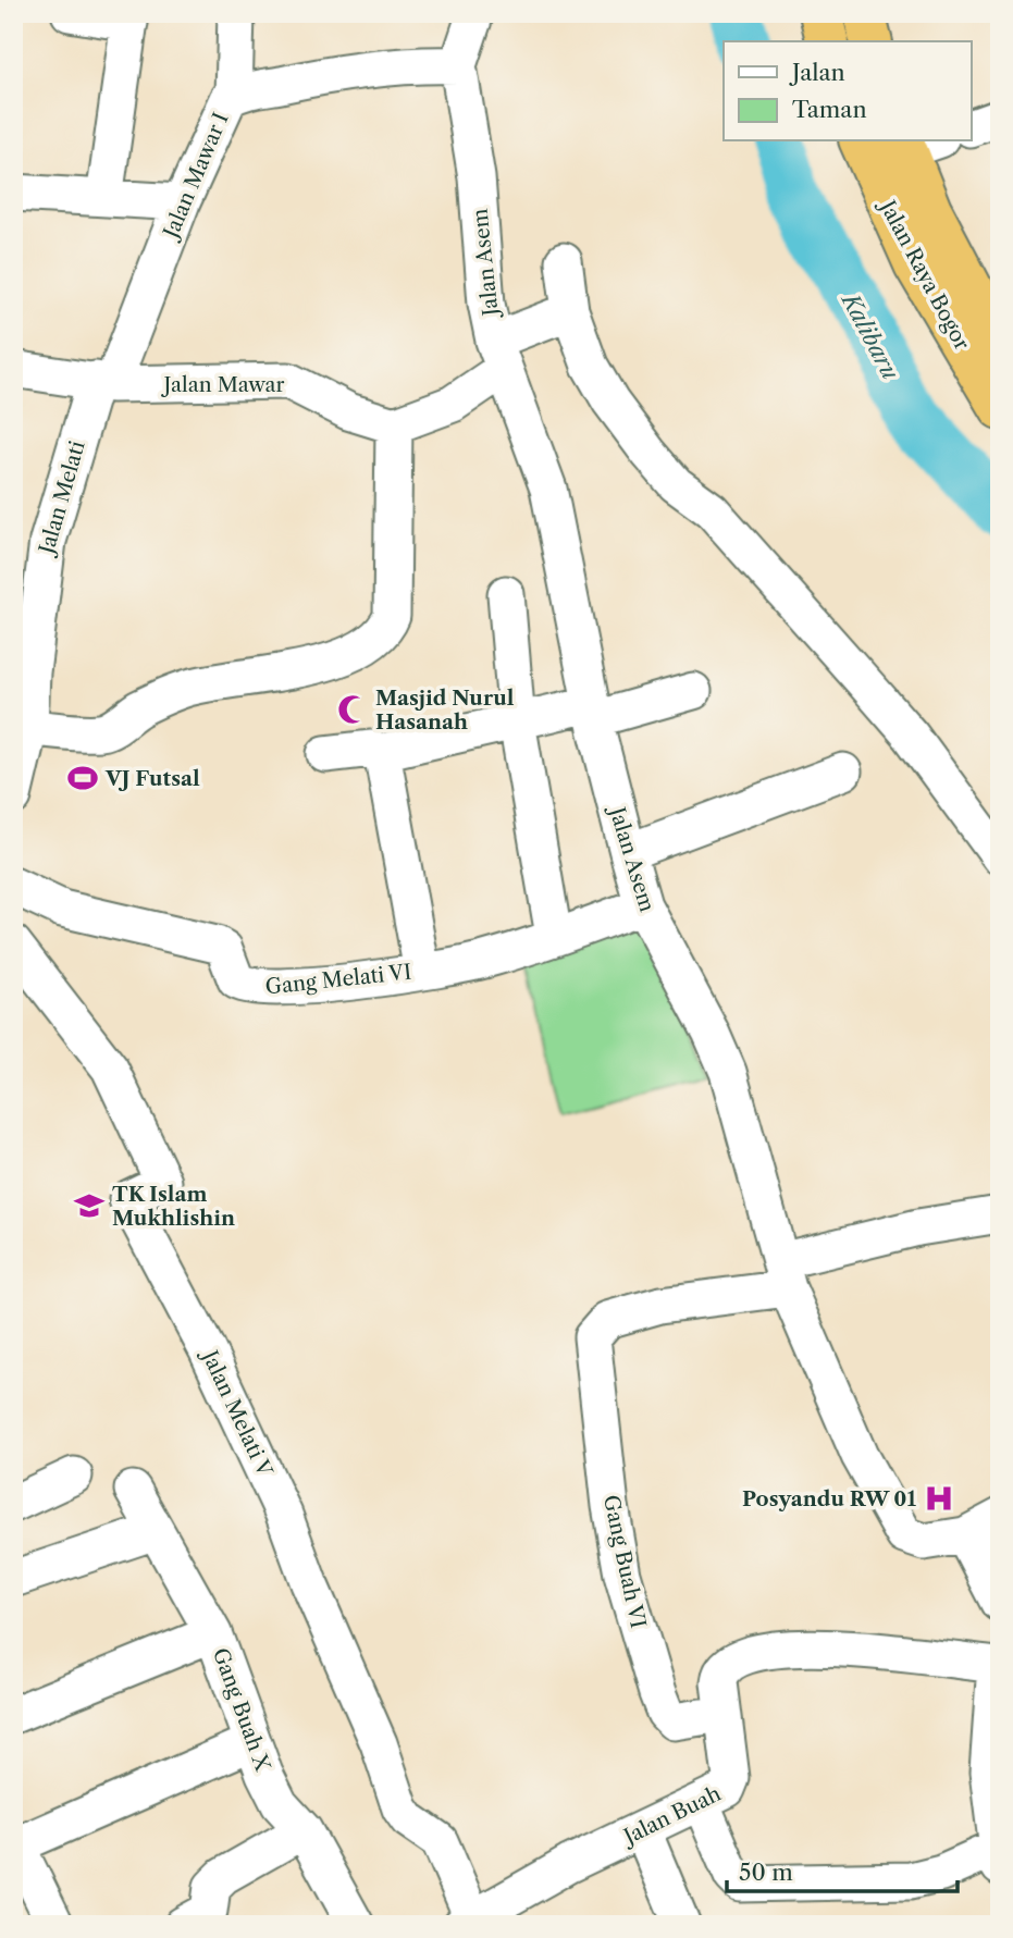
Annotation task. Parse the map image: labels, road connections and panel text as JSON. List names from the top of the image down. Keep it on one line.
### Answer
{"streets":{"highway":["Jalan Raya Bogor"],"street":["Jalan Mawar I","Jalan Asem","Jalan Mawar","Jalan Melati","Gang Melati VI","Jalan Melati V","Gang Buah VI","Gang Buah X","Jalan Buah"]},"crossings":[["Jalan Mawar I","Jalan Asem"],["Jalan Mawar I","Jalan Mawar"],["Jalan Mawar I","Jalan Melati"],["Jalan Asem","Gang Melati VI"],["Jalan Asem","Gang Buah VI"],["Jalan Mawar","Jalan Melati"],["Jalan Melati V","Jalan Buah"],["Gang Buah VI","Jalan Buah"]],"water":["Kalibaru"],"places":{"mosque":["Masjid Nurul Hasanah"],"sports":["VJ Futsal"],"school or university":["TK Islam Mukhlishin"],"hospital":["Posyandu RW 01"]},"legend":["Jalan","Taman"],"scale_bar":"50 m"}
